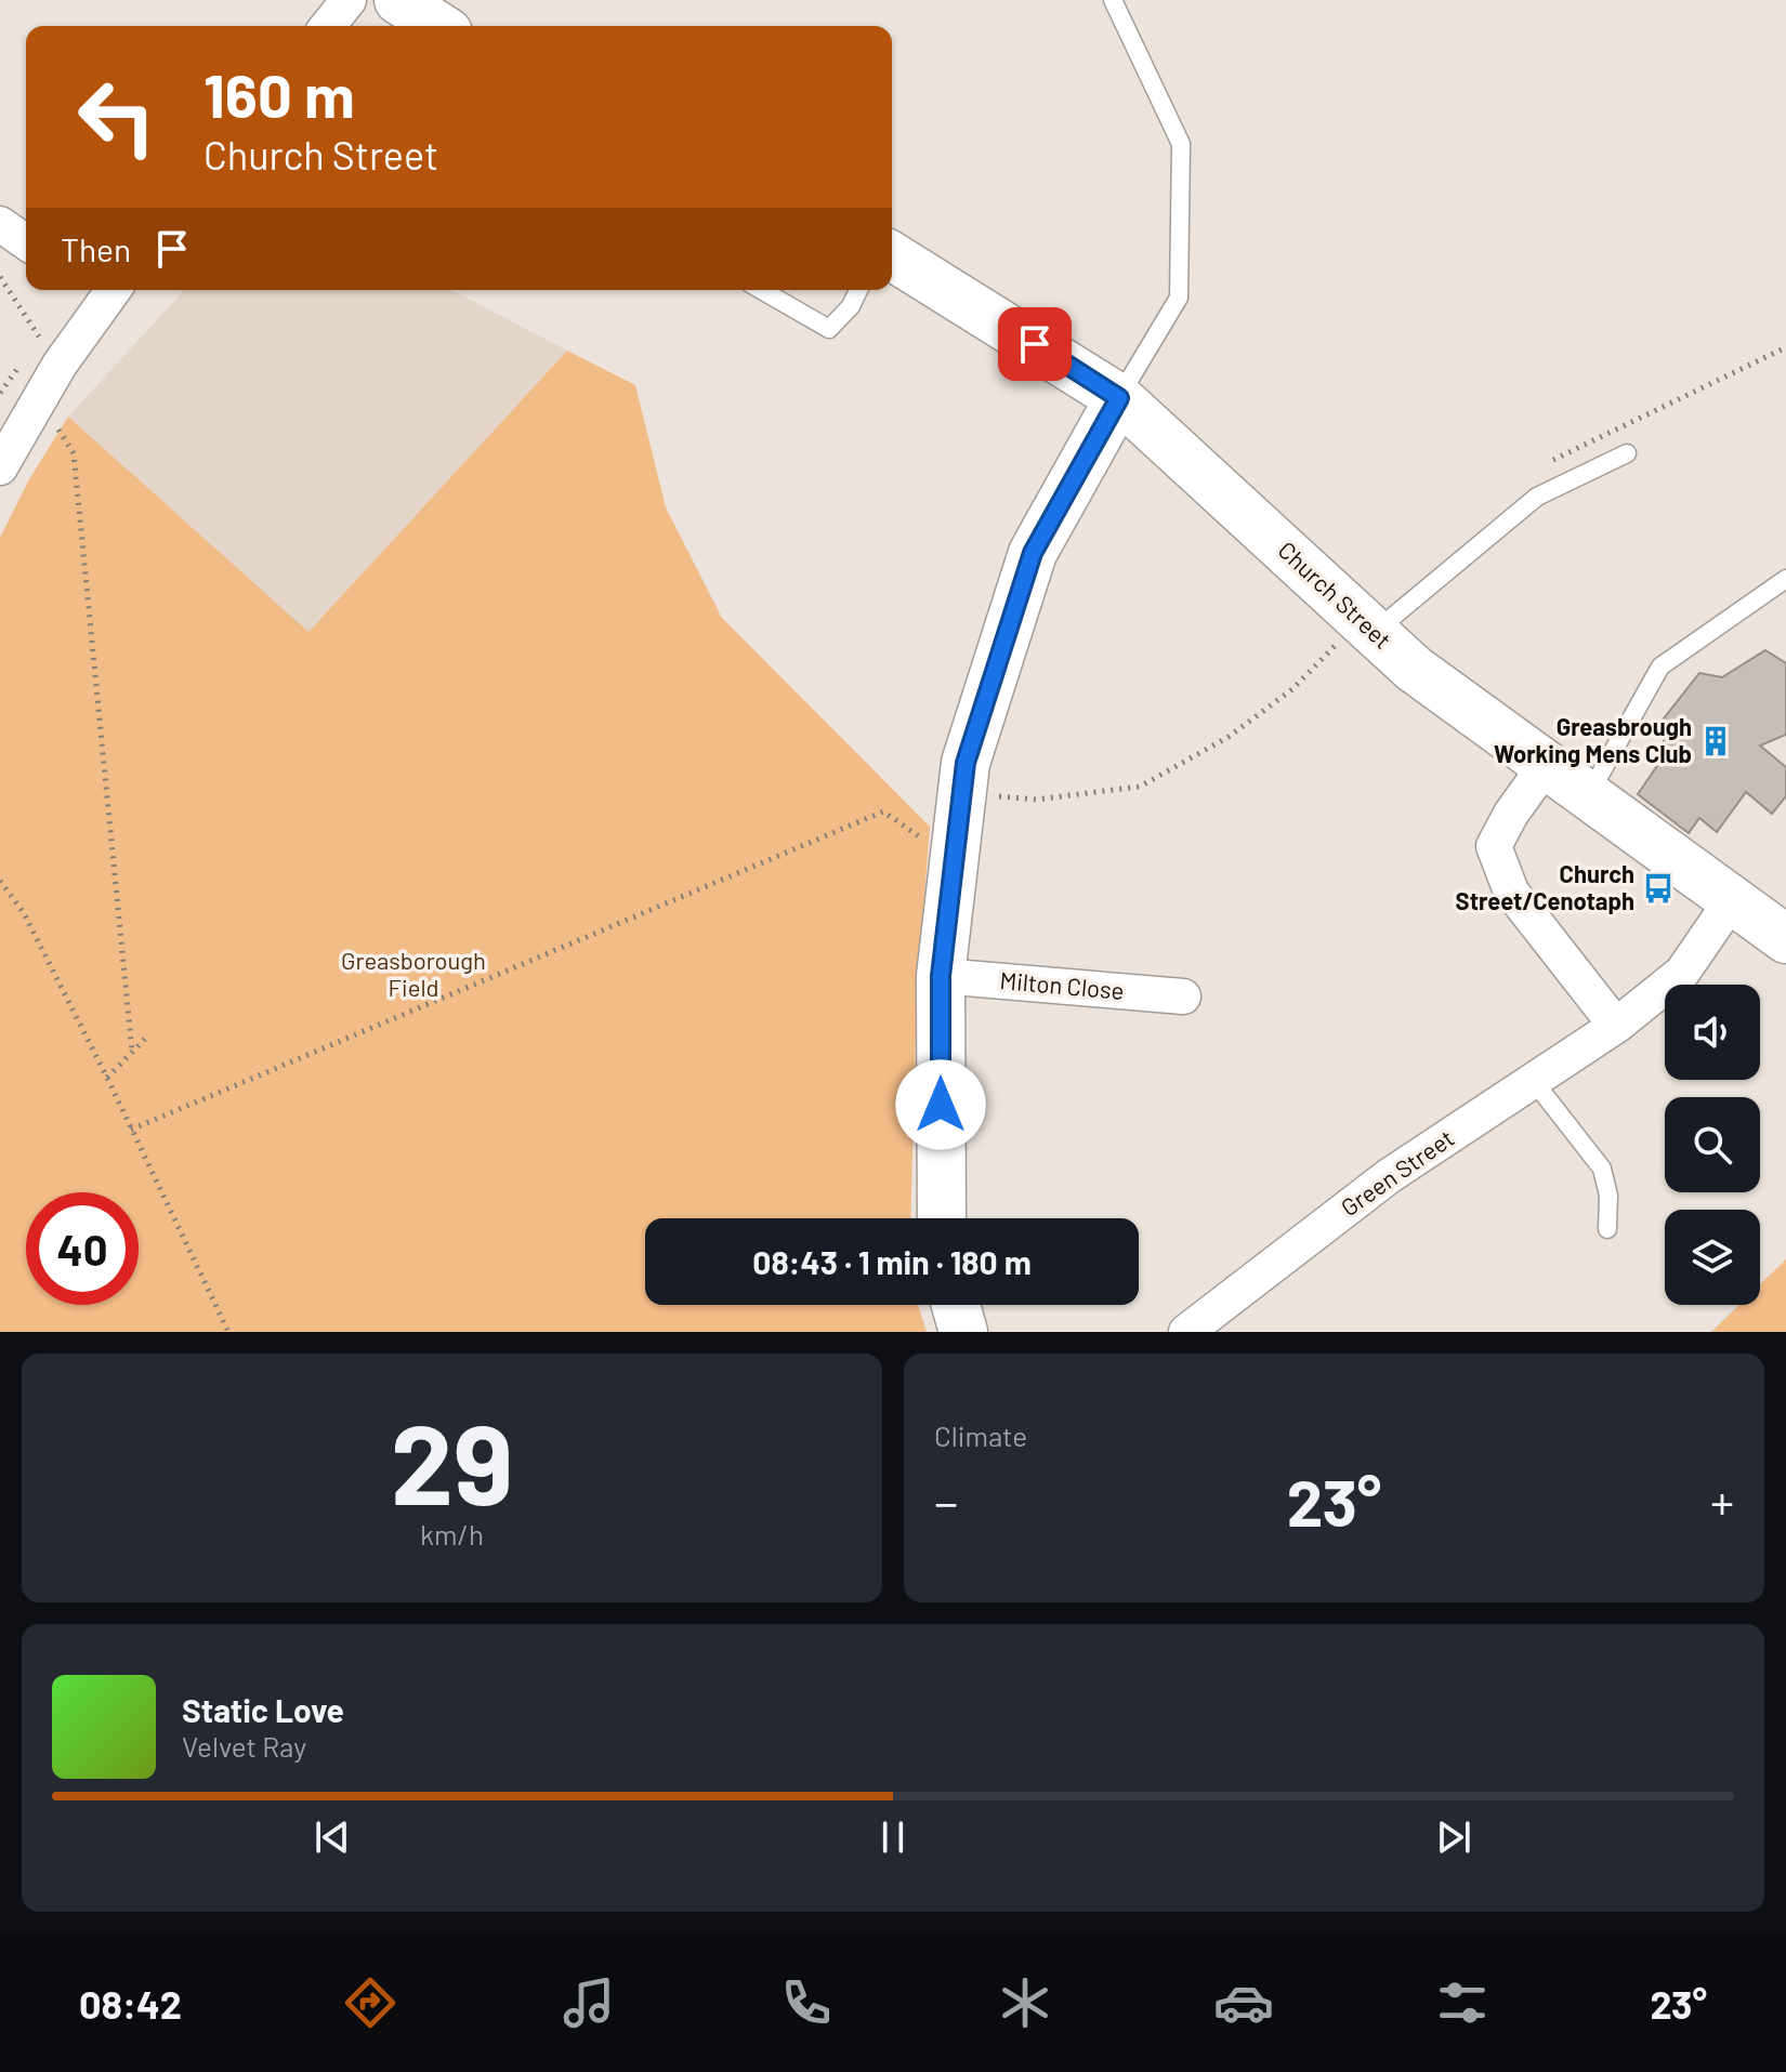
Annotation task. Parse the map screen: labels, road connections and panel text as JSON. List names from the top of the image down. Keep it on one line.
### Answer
{"streets":{"street":["Church Street","Milton Close","Green Street"]},"crossings":[["Church Street","Green Street"]],"parks":["Greasborough Field"],"places":{"building":["Greasbrough Working Mens Club"],"bus stop":["Church Street/Cenotaph"]},"page":{"turn":["160 m","Church Street"],"then":"Then","limit":"40","trip":"08:43 · 1 min · 180 m","tile":[["29","km/h"],"Climate"],"heat":["−","23°","+"],"song":["Static Love","Velvet Ray"],"tabs":["08:42","23°"]}}
